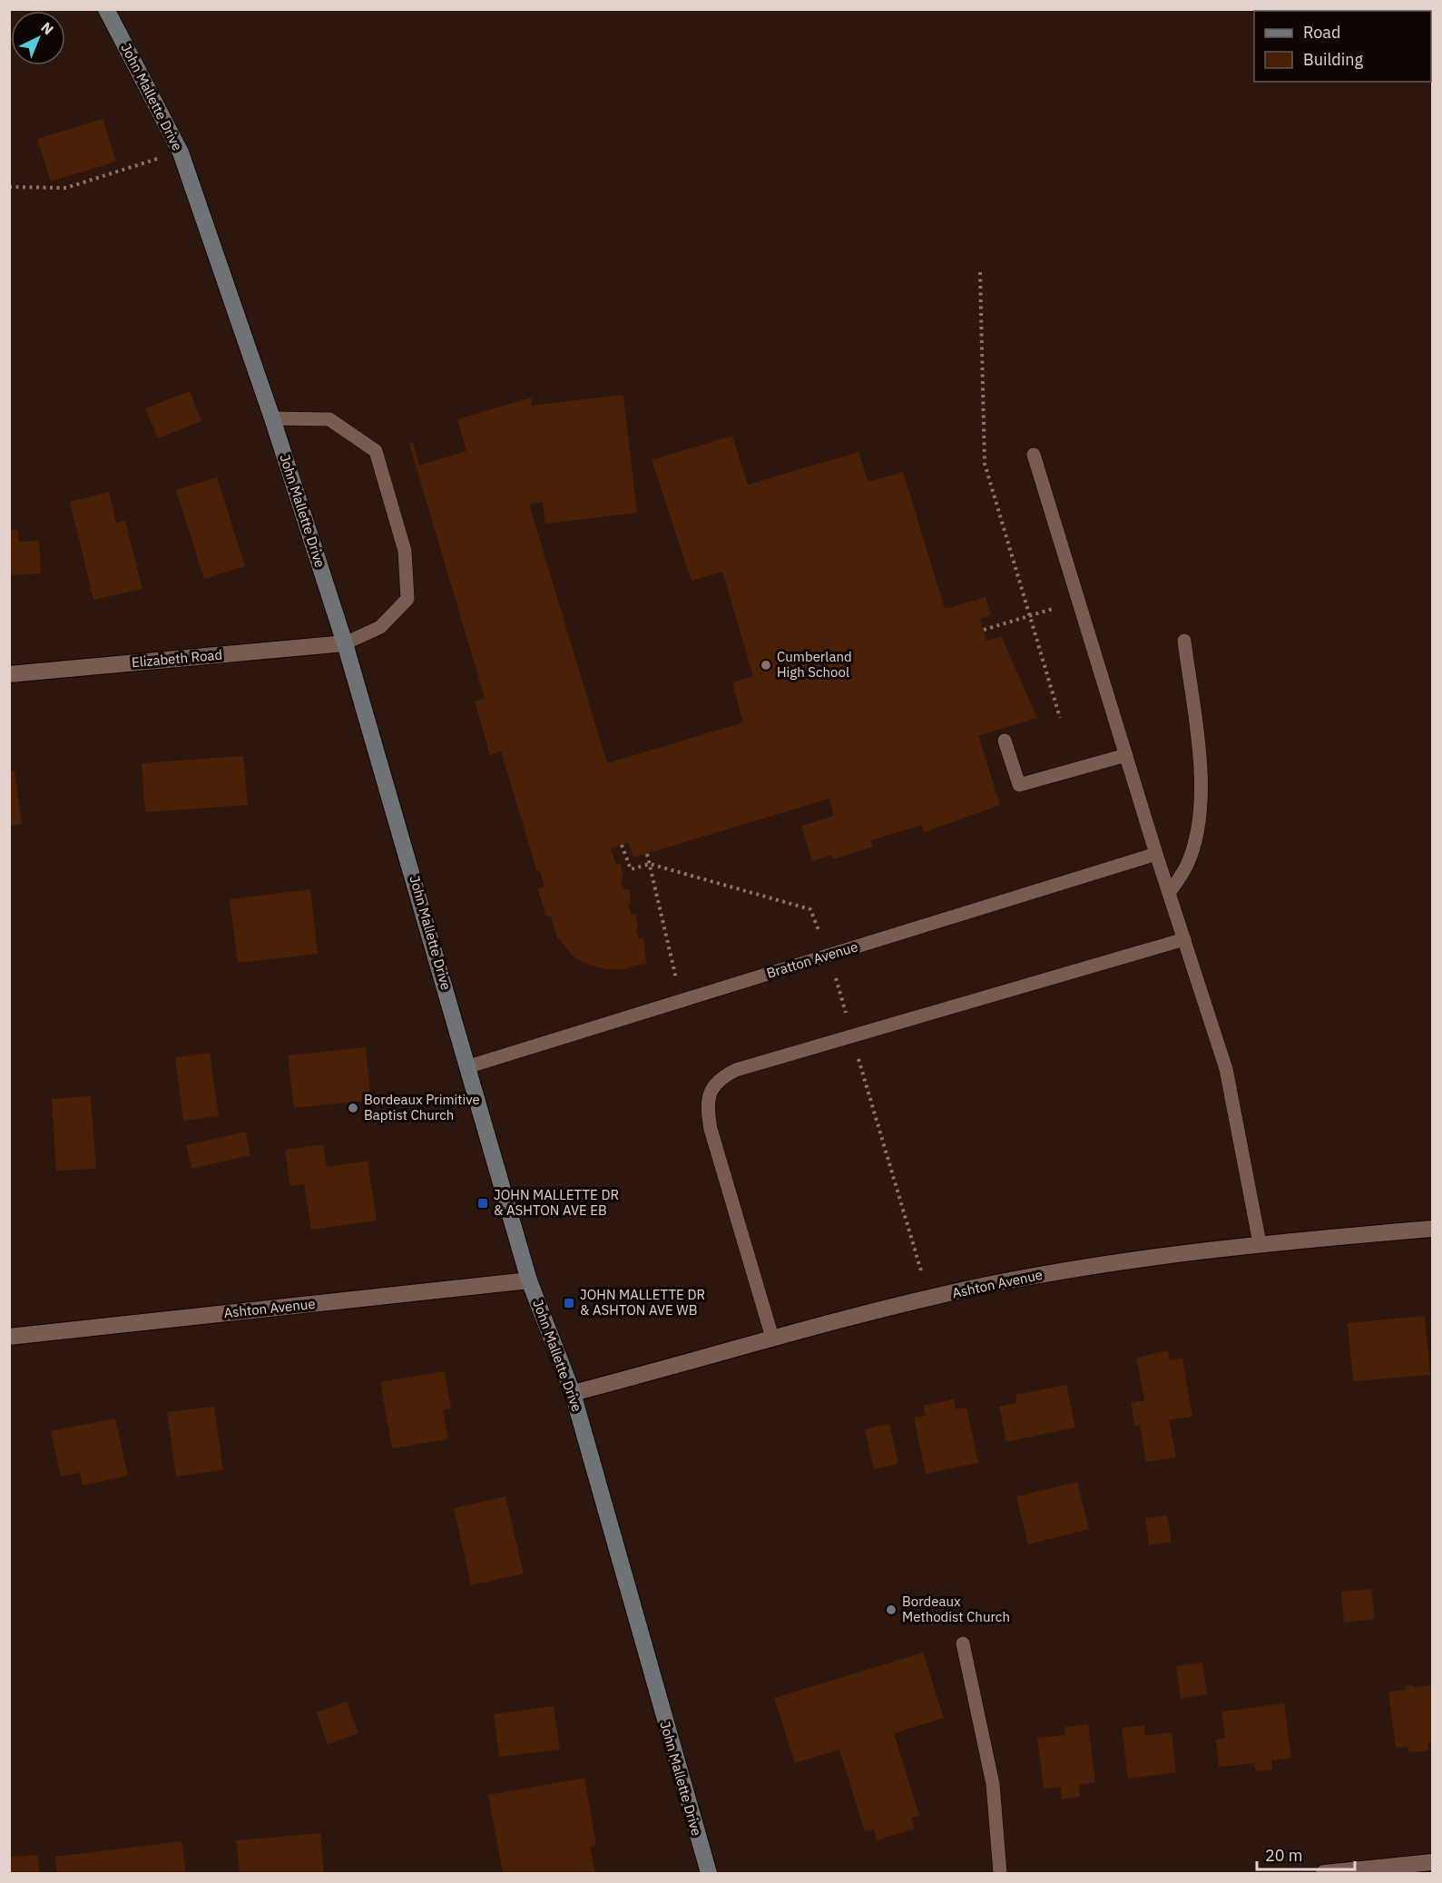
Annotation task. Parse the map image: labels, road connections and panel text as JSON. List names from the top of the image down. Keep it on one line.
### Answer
{"streets":{"street":["John Mallette Drive","Elizabeth Road","Ashton Avenue"],"lane":["Bratton Avenue"]},"crossings":[["John Mallette Drive","Elizabeth Road"],["John Mallette Drive","Bratton Avenue"],["John Mallette Drive","Ashton Avenue"]],"places":{"other":["Cumberland High School","Bordeaux Primitive Baptist Church","Bordeaux Methodist Church"],"transit":["JOHN MALLETTE DR & ASHTON AVE EB","JOHN MALLETTE DR & ASHTON AVE WB"]},"legend":["Road","Building"],"scale_bar":"20 m","north":"top right"}
